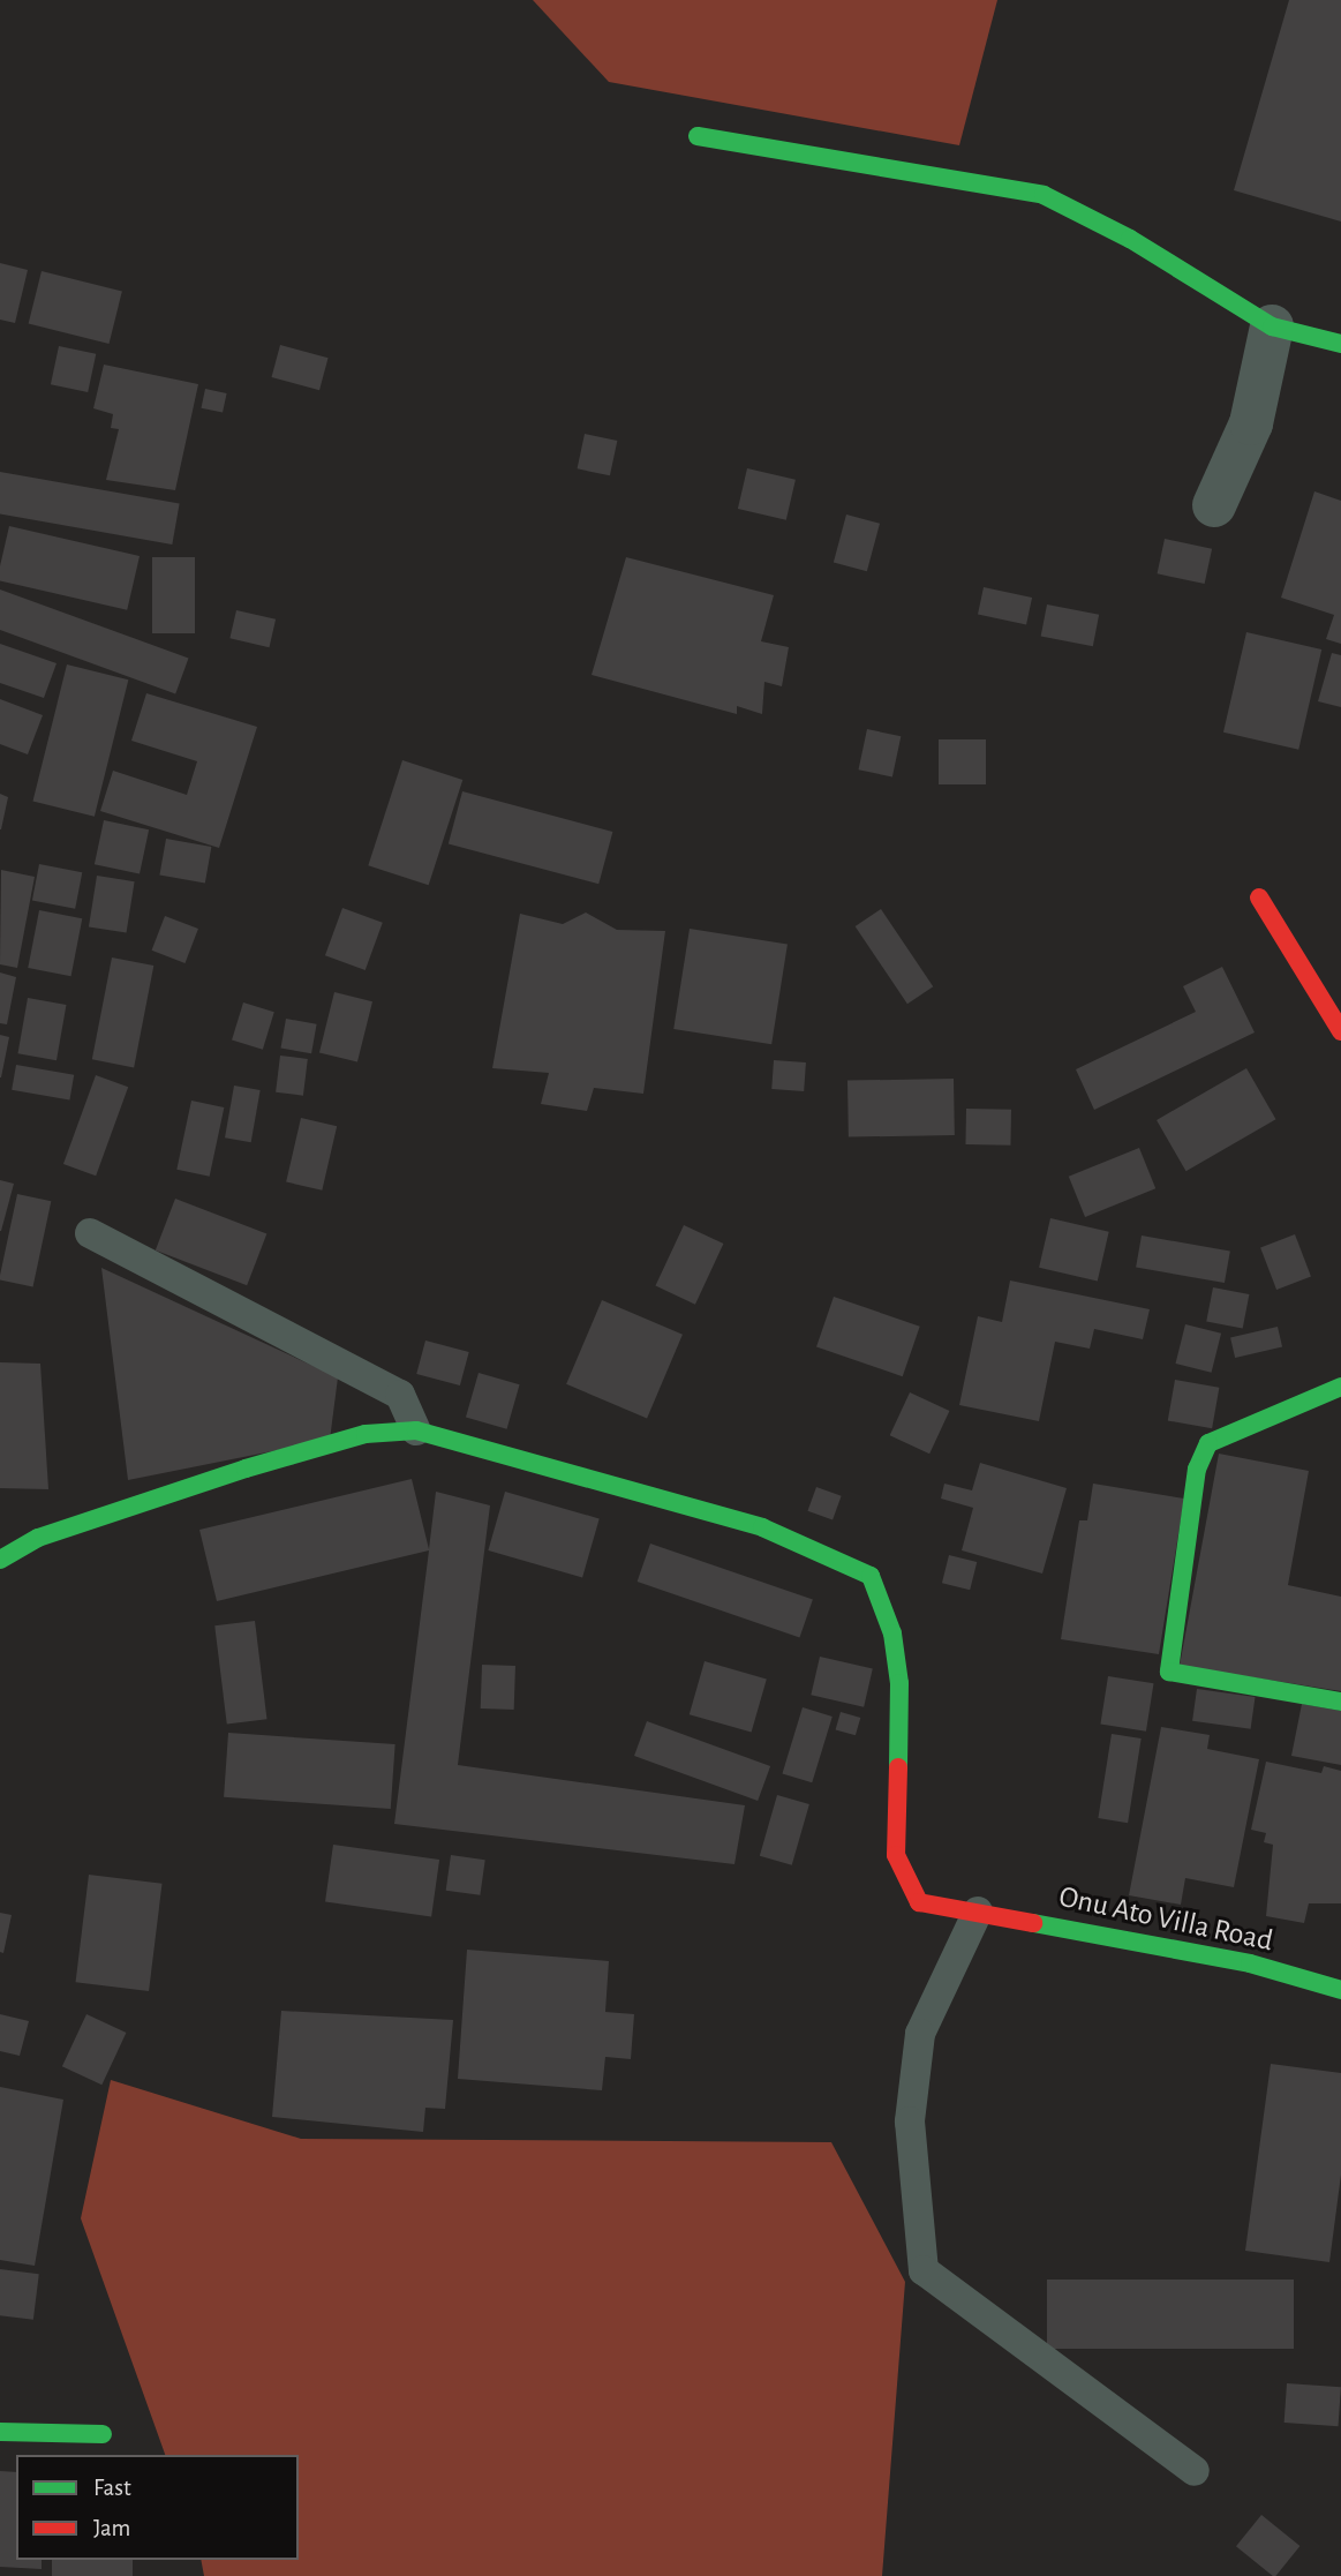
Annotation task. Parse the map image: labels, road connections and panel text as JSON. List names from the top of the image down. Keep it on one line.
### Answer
{"streets":{"street":["Onu Ato Villa Road"]},"legend":["Fast","Jam"]}
